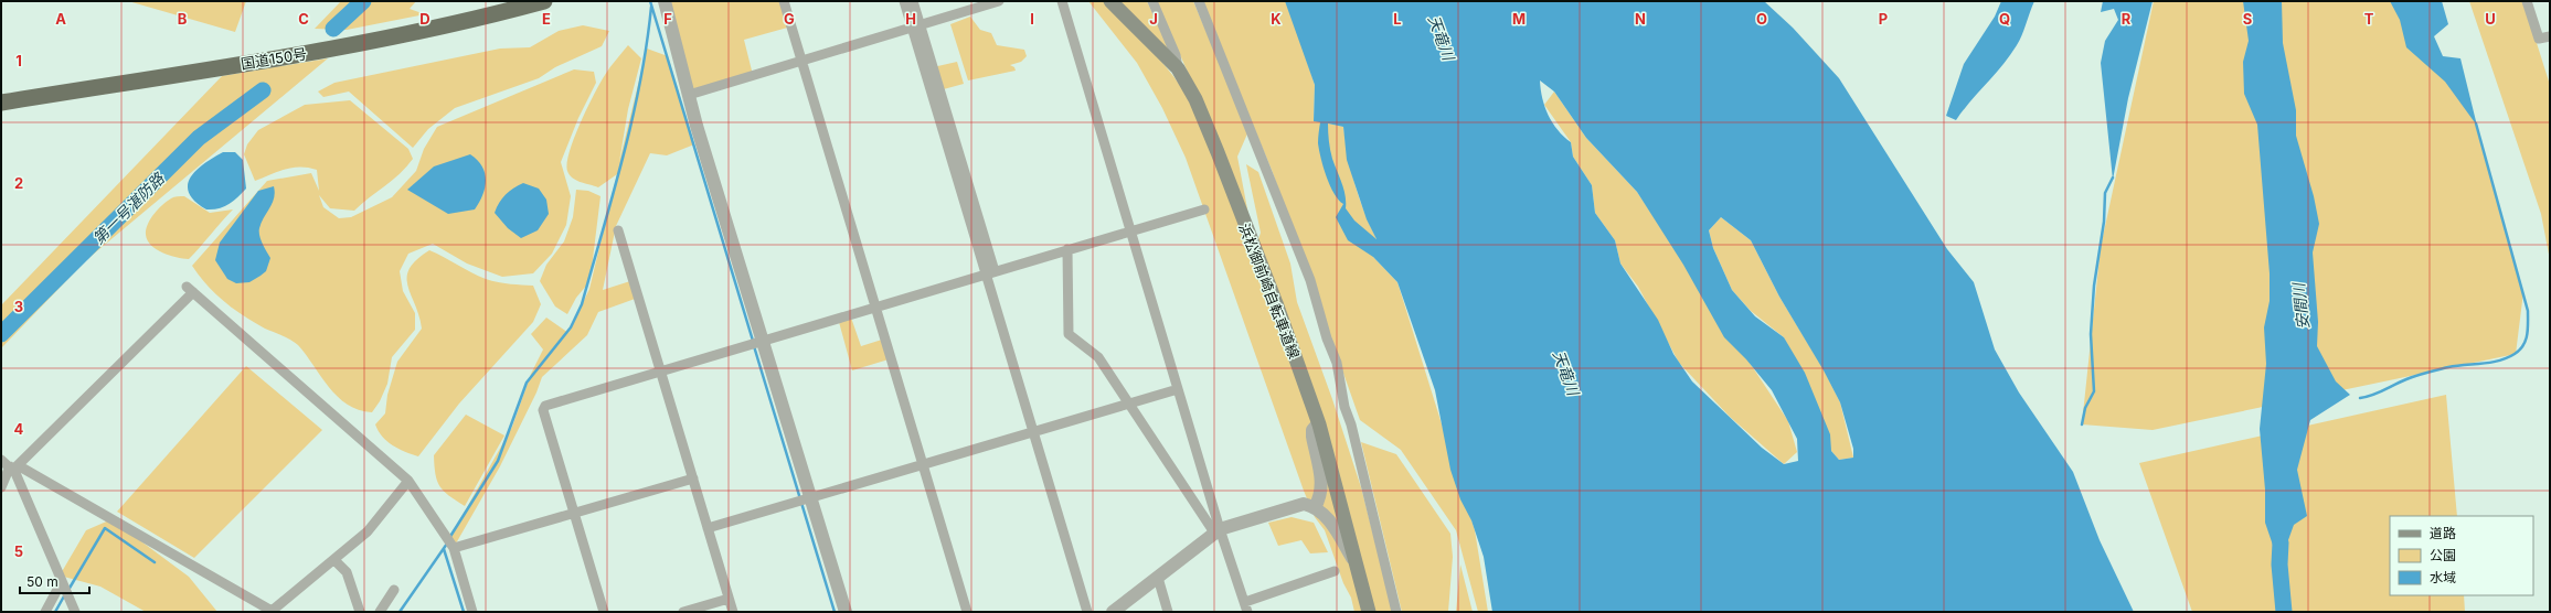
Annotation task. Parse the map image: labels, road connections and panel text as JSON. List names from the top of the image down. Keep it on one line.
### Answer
{"streets":{"highway":["国道150号"],"main road":["浜松御前崎自転車道線"]},"water":["天竜川","第一号湛防路","安間川"],"legend":["道路","公園","水域"],"scale_bar":"50 m","grid":{"columns":["A","B","C","D","E","F","G","H","I","J","K","L","M","N","O","P","Q","R","S","T","U"],"rows":["1","2","3","4","5"]}}
